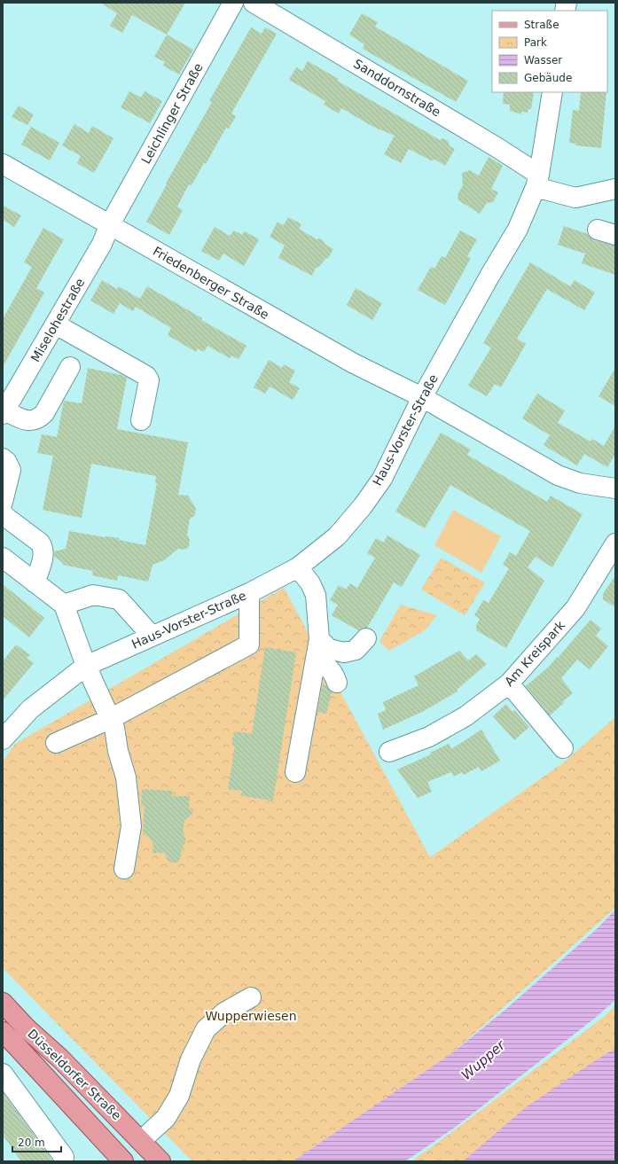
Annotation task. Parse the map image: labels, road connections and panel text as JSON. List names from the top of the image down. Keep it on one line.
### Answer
{"streets":{"main road":["Düsseldorfer Straße"],"street":["Sanddornstraße","Leichlinger Straße","Friedenberger Straße","Miselohestraße","Haus-Vorster-Straße","Am Kreispark"]},"crossings":[["Sanddornstraße","Haus-Vorster-Straße"],["Leichlinger Straße","Friedenberger Straße"],["Leichlinger Straße","Miselohestraße"],["Friedenberger Straße","Miselohestraße"],["Friedenberger Straße","Haus-Vorster-Straße"]],"water":["Wupper"],"parks":["Wupperwiesen"],"legend":["Straße","Park","Wasser","Gebäude"],"scale_bar":"20 m"}
